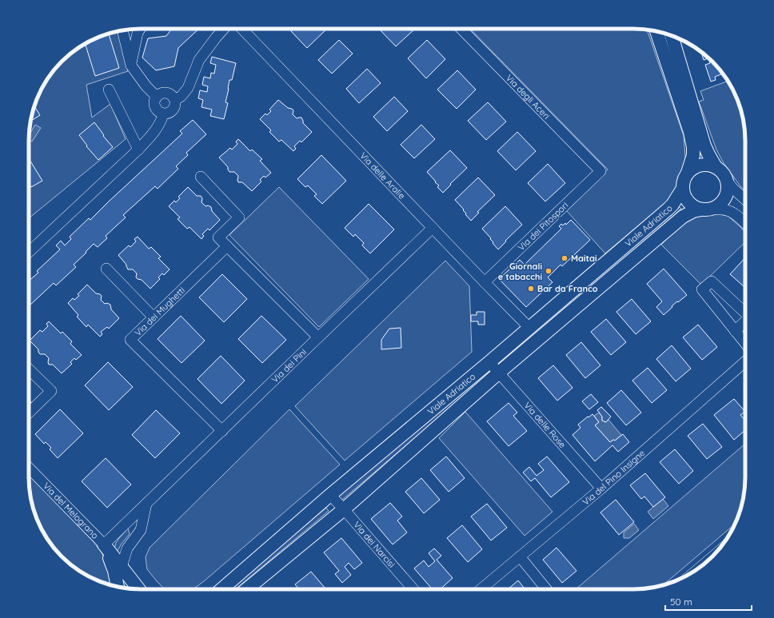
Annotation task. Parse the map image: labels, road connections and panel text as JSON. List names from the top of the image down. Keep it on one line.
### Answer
{"streets":{"street":["Via degli Aceri","Via delle Aralie","Viale Adriatico","Via dei Pitospori","Via dei Mughetti","Via dei Pini","Via delle Rose","Via del Pino Insigne","Via del Melograno","Via dei Narcisi"]},"crossings":[["Via degli Aceri","Via dei Pitospori"],["Via delle Aralie","Viale Adriatico"],["Via delle Aralie","Via dei Pitospori"],["Via delle Aralie","Via dei Pini"],["Viale Adriatico","Via delle Rose"],["Viale Adriatico","Via dei Narcisi"],["Via dei Mughetti","Via dei Pini"],["Via dei Pini","Via del Melograno"],["Via delle Rose","Via del Pino Insigne"]],"places":["Maitai","Giornali e tabacchi","Bar da Franco"],"scale_bar":"50 m"}
